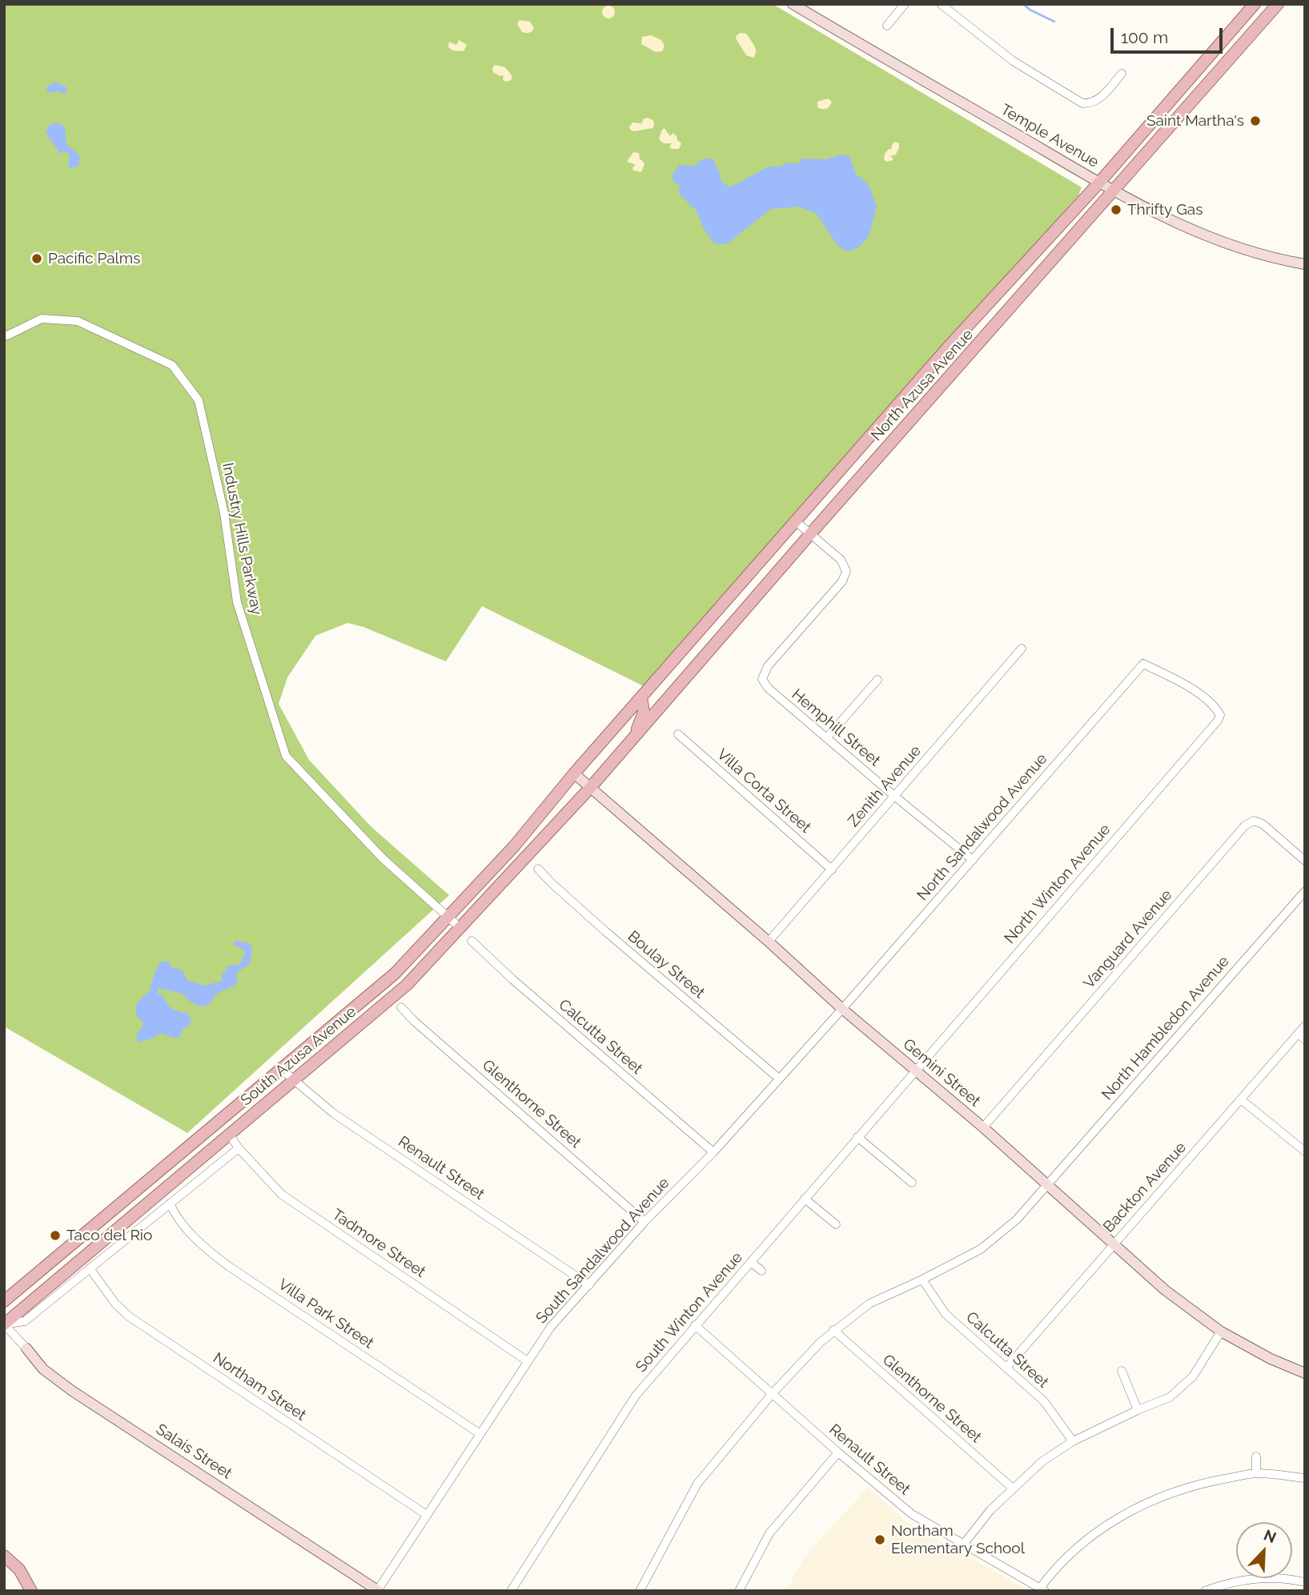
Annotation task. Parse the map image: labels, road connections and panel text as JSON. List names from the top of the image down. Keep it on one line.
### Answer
{"streets":{"main road":["North Azusa Avenue","South Azusa Avenue"],"street":["Temple Avenue","Industry Hills Parkway","Hemphill Street","Zenith Avenue","Villa Corta Street","North Sandalwood Avenue","North Winton Avenue","Vanguard Avenue","Boulay Street","North Hambledon Avenue","Calcutta Street","Gemini Street","Glenthorne Street","Renault Street","Backton Avenue","Tadmore Street","South Sandalwood Avenue","South Winton Avenue","Villa Park Street","Northam Street","Salais Street"]},"crossings":[["Temple Avenue","North Azusa Avenue"],["North Azusa Avenue","Hemphill Street"],["North Azusa Avenue","South Azusa Avenue"],["North Azusa Avenue","Gemini Street"],["Industry Hills Parkway","South Azusa Avenue"],["Hemphill Street","Zenith Avenue"],["Hemphill Street","North Sandalwood Avenue"],["Zenith Avenue","Villa Corta Street"],["Zenith Avenue","Gemini Street"],["North Sandalwood Avenue","North Winton Avenue"],["North Sandalwood Avenue","Gemini Street"],["North Sandalwood Avenue","South Sandalwood Avenue"],["North Winton Avenue","Gemini Street"],["North Winton Avenue","South Winton Avenue"],["Vanguard Avenue","Gemini Street"],["Boulay Street","South Sandalwood Avenue"],["North Hambledon Avenue","Calcutta Street"],["North Hambledon Avenue","Gemini Street"],["North Hambledon Avenue","Glenthorne Street"],["North Hambledon Avenue","Renault Street"],["Calcutta Street","Backton Avenue"],["Calcutta Street","South Sandalwood Avenue"],["South Azusa Avenue","Gemini Street"],["South Azusa Avenue","Renault Street"],["South Azusa Avenue","Tadmore Street"],["South Azusa Avenue","Salais Street"],["Gemini Street","Backton Avenue"],["Gemini Street","South Sandalwood Avenue"],["Gemini Street","South Winton Avenue"],["Glenthorne Street","South Sandalwood Avenue"],["Renault Street","South Sandalwood Avenue"],["Renault Street","South Winton Avenue"],["Tadmore Street","South Sandalwood Avenue"],["South Sandalwood Avenue","Villa Park Street"],["South Sandalwood Avenue","Northam Street"],["South Sandalwood Avenue","Salais Street"]],"places":["Saint Martha's","Thrifty Gas","Pacific Palms","Taco del Rio","Northam Elementary School"],"scale_bar":"100 m","north":"top right"}
